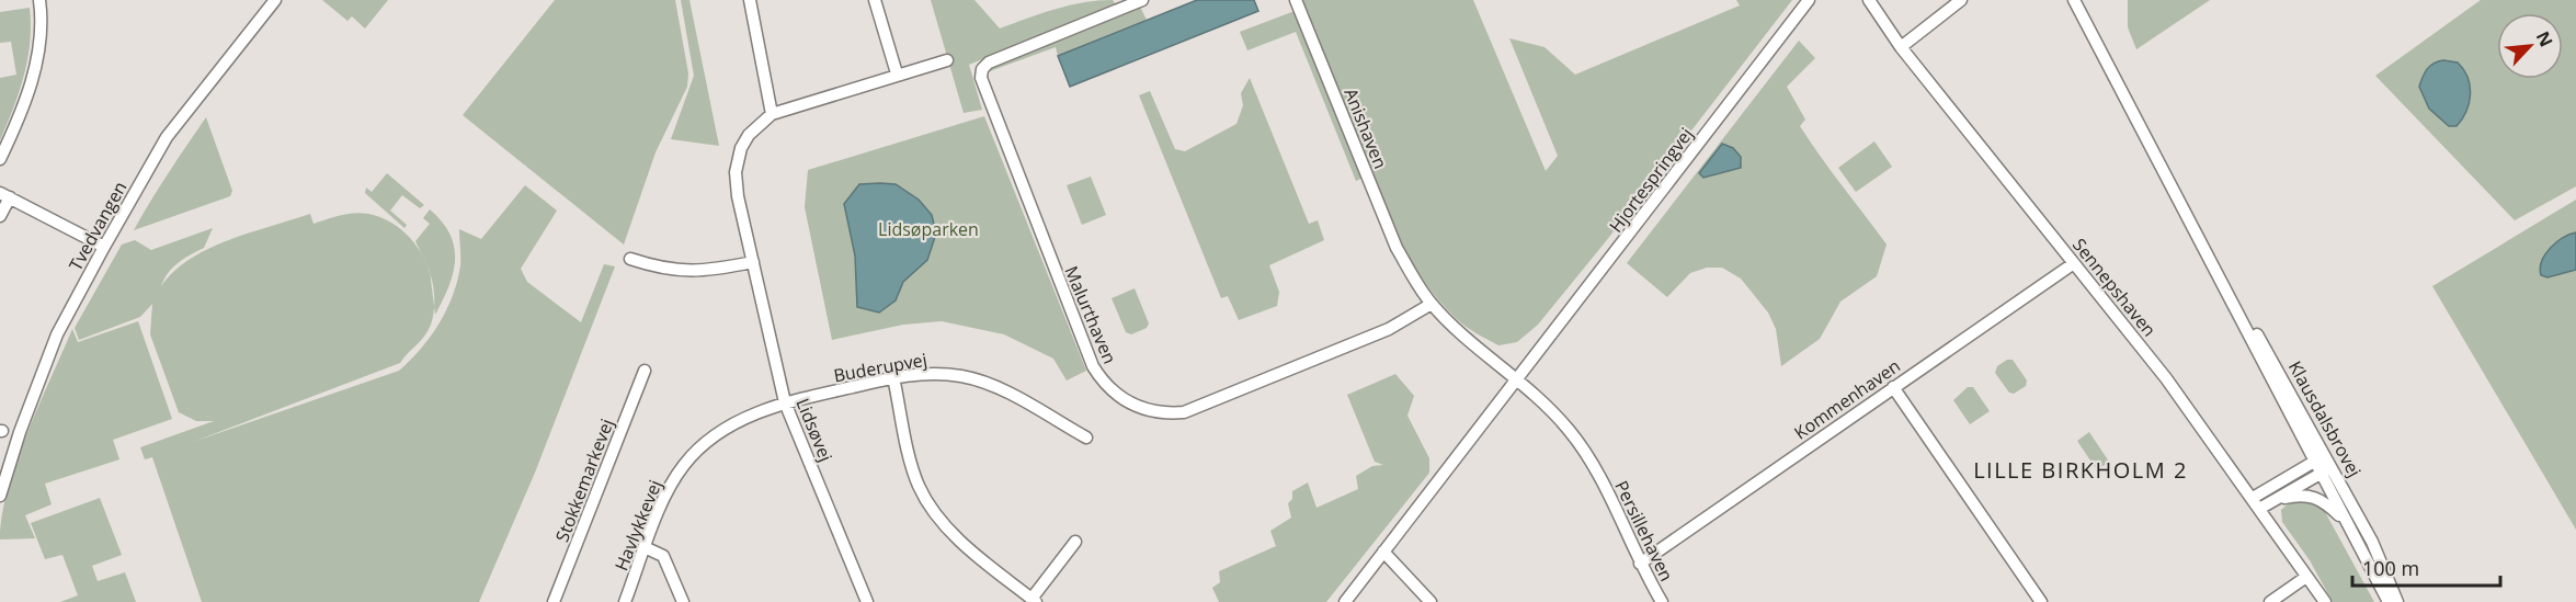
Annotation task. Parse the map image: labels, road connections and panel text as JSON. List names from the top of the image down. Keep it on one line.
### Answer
{"streets":{"street":["Anishaven","Hjortespringvej","Tvedvangen","Sennepshaven","Malurthaven","Buderupvej","Kommenhaven","Klausdalsbrovej","Lidsøvej","Stokkemarkevej","Havlykkevej","Persillehaven"]},"crossings":[["Anishaven","Malurthaven"],["Hjortespringvej","Persillehaven"],["Sennepshaven","Kommenhaven"],["Buderupvej","Lidsøvej"],["Buderupvej","Havlykkevej"],["Kommenhaven","Persillehaven"],["Lidsøvej","Havlykkevej"]],"districts":["LILLE BIRKHOLM 2"],"parks":["Lidsøparken"],"scale_bar":"100 m","north":"top right"}
